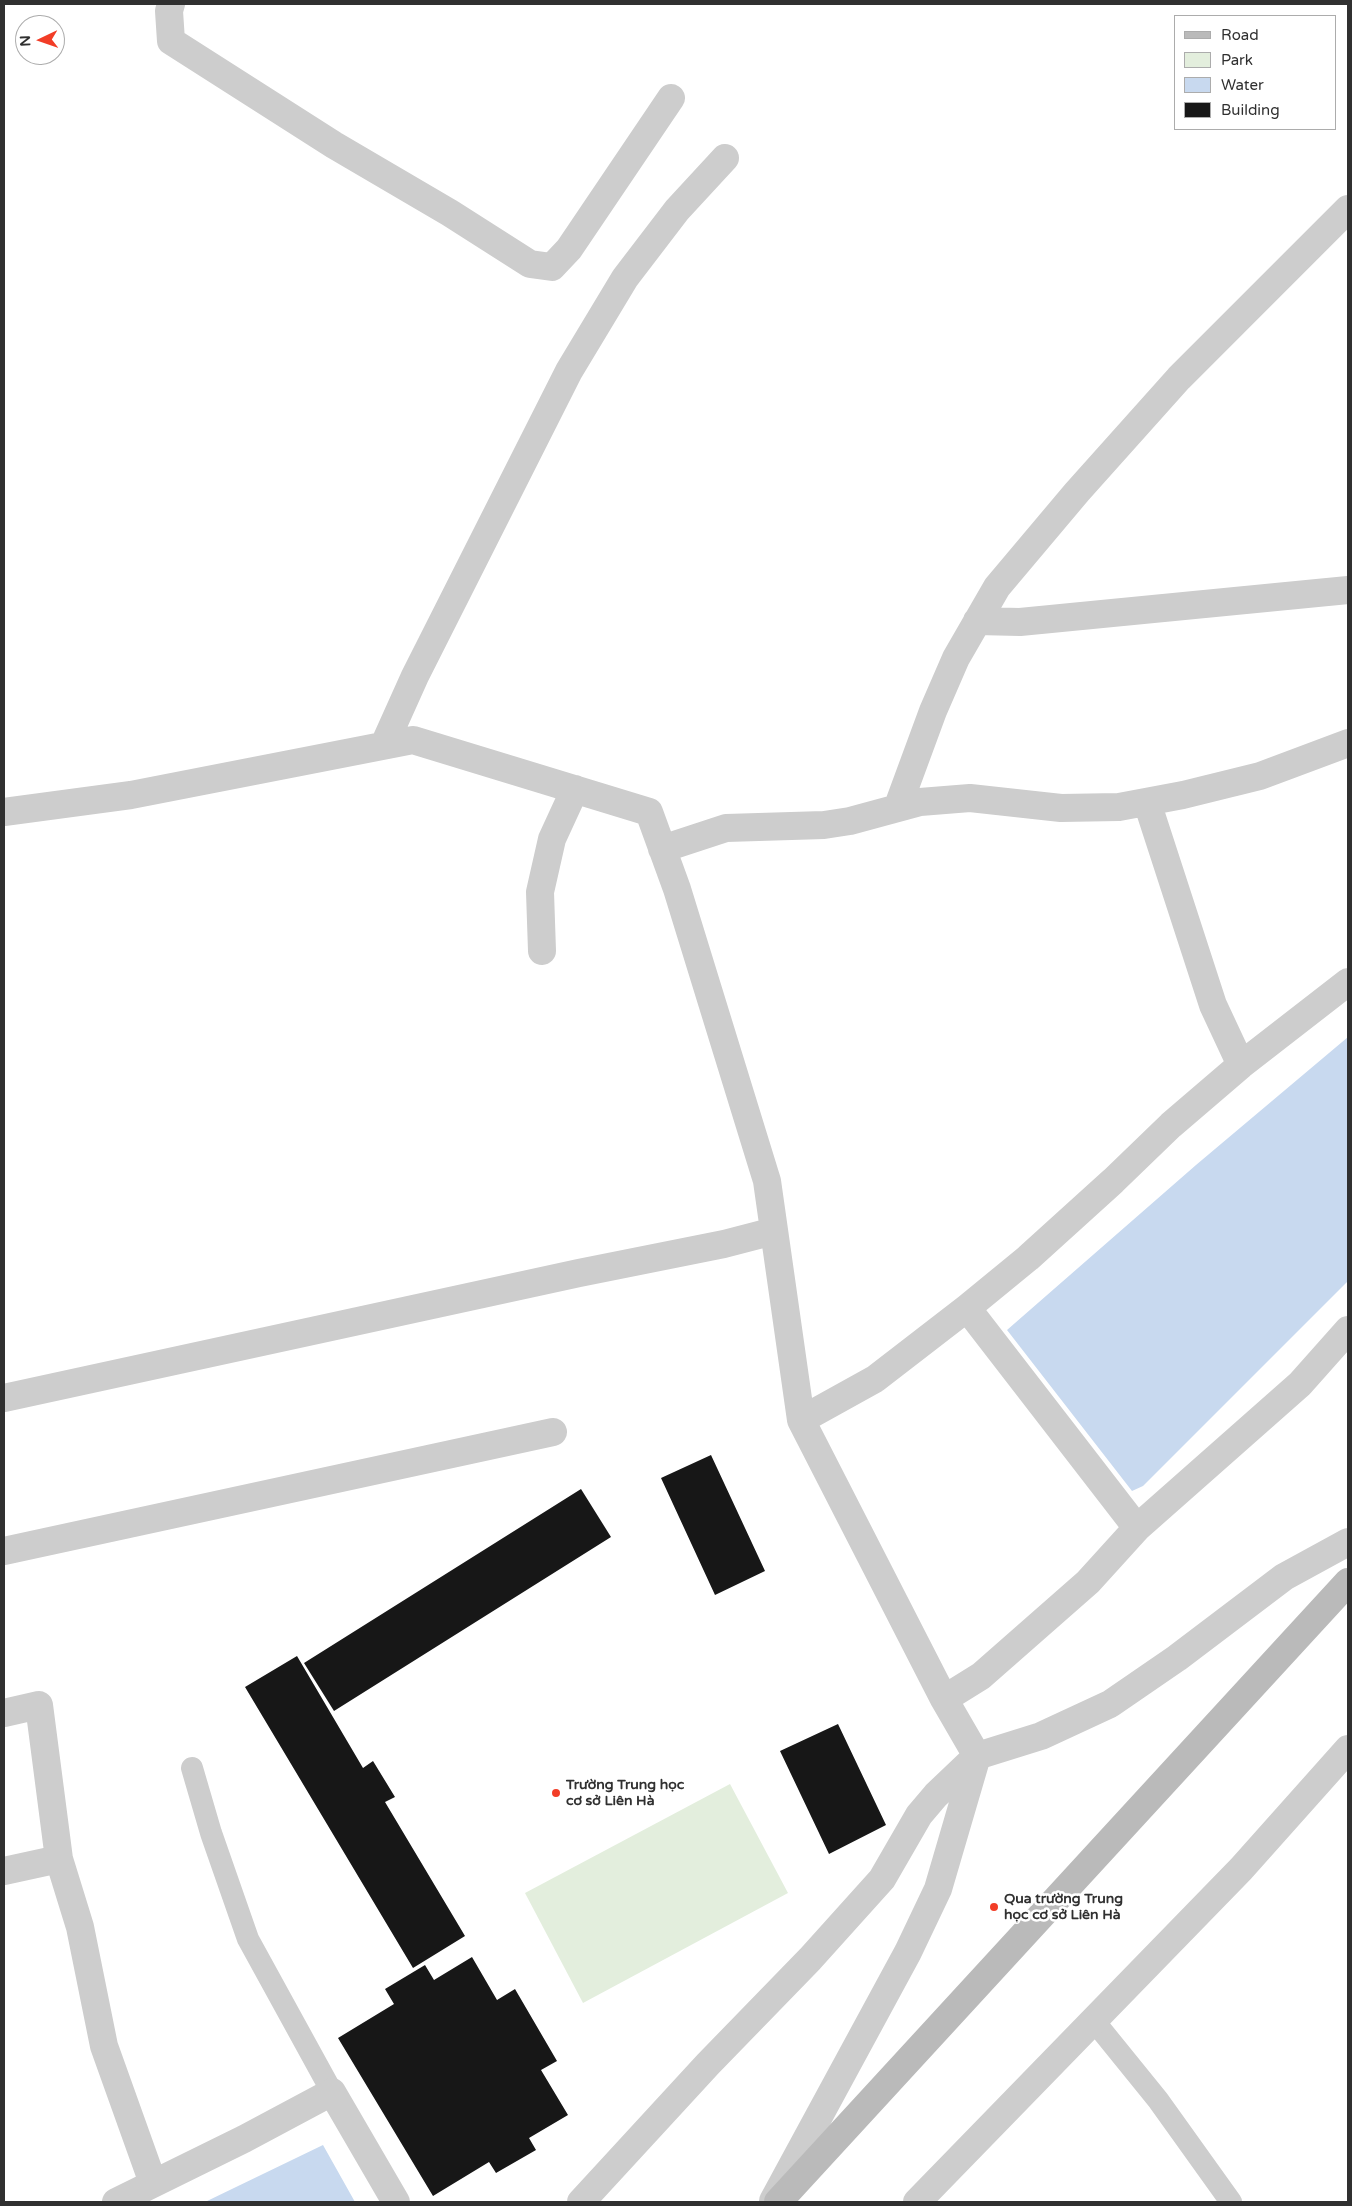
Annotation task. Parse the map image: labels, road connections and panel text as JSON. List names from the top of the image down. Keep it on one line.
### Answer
{"places":["Trường Trung học cơ sở Liên Hà","Qua trường Trung học cơ sở Liên Hà"],"legend":["Road","Park","Water","Building"],"north":"left"}
